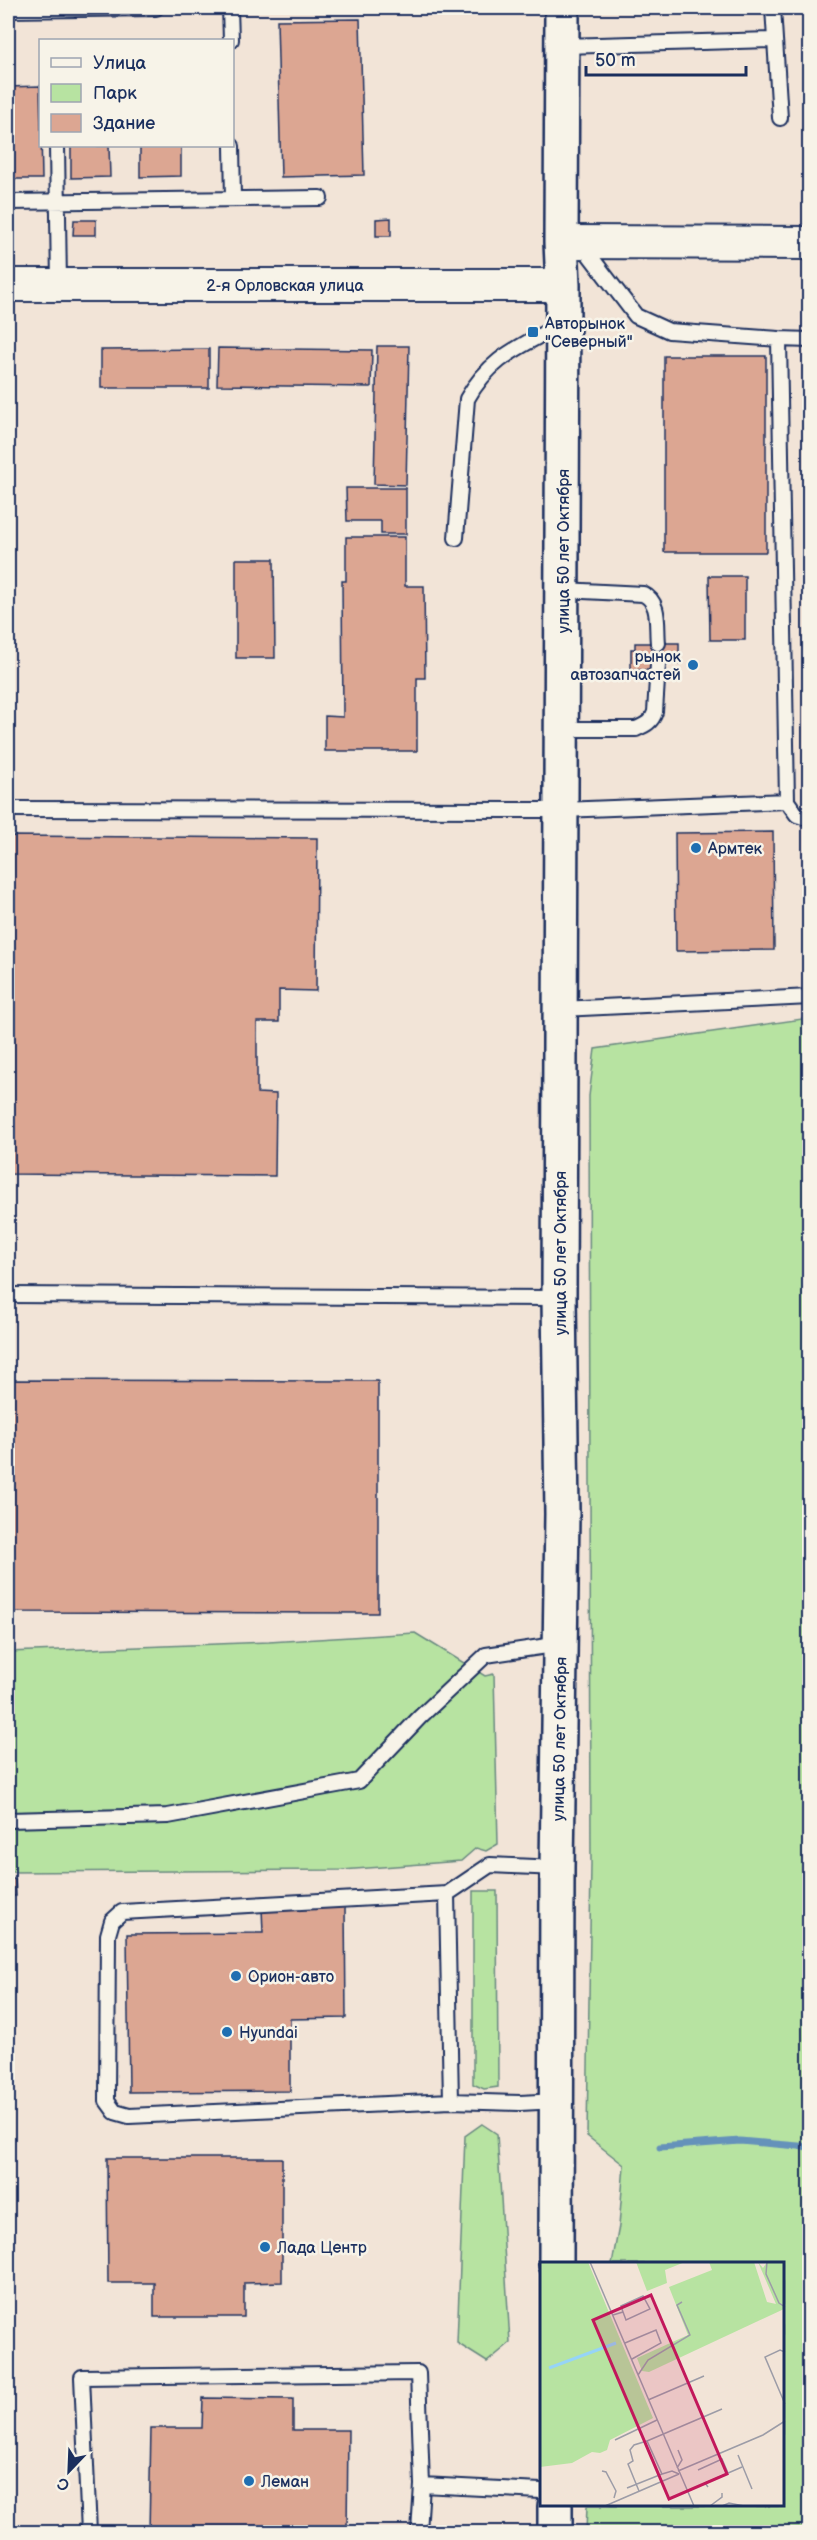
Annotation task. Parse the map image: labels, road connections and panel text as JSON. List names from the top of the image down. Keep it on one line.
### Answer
{"streets":{"main road":["улица 50 лет Октября"],"street":["2-я Орловская улица"]},"crossings":[["2-я Орловская улица","улица 50 лет Октября"]],"places":{"transit":["Авторынок \"Северный\""],"other":["рынок автозапчастей","Армтек","Орион-авто","Hyundai","Лада Центр","Леман"]},"legend":["Улица","Парк","Здание"],"scale_bar":"50 m","north":"bottom left"}
